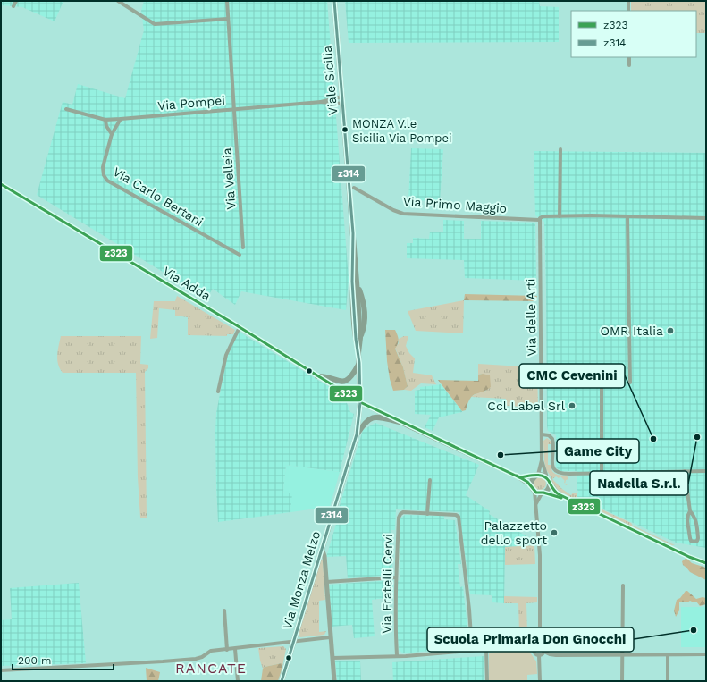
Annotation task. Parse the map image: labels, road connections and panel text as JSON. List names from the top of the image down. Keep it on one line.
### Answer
{"streets":{"main road":["Viale Sicilia","Via Adda","Via Monza Melzo"],"street":["Via Pompei","Via Velleia","Via Carlo Bertani","Via Primo Maggio","Via delle Arti","Via Fratelli Cervi"]},"crossings":[["Viale Sicilia","Via Pompei"],["Viale Sicilia","Via Adda"],["Viale Sicilia","Via Monza Melzo"],["Via Pompei","Via Velleia"],["Via Pompei","Via Carlo Bertani"],["Via Primo Maggio","Via delle Arti"],["Via Adda","Via delle Arti"],["Via Adda","Via Monza Melzo"]],"districts":["RANCATE"],"places":["MONZA V.le Sicilia Via Pompei","OMR Italia","Ccl Label Srl","Nadella S.r.l.","CMC Cevenini","Game City","Palazzetto dello sport","Scuola Primaria Don Gnocchi"],"lines":["transit line z314","transit line z323"],"legend":["z323","z314"],"scale_bar":"200 m"}
